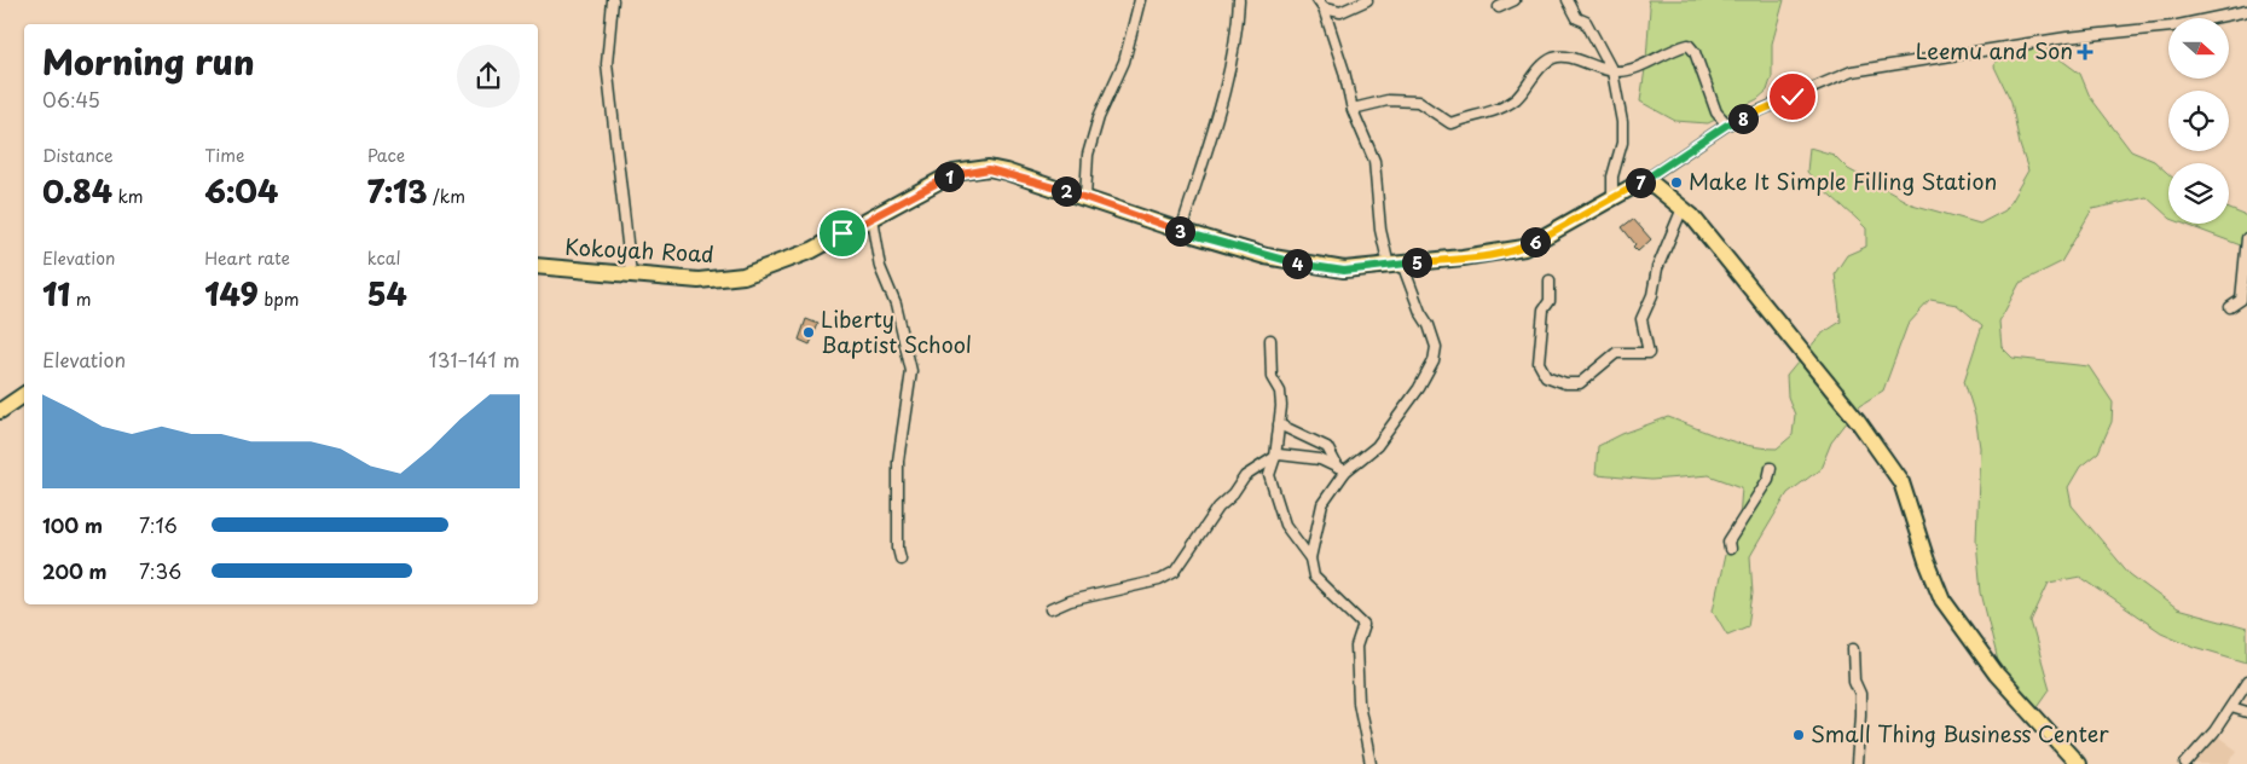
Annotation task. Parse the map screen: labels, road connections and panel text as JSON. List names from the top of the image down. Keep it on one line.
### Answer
{"streets":{"main road":["Kokoyah Road"]},"places":{"health":["Leemu and Son"],"other":["Make It Simple Filling Station","Liberty Baptist School","Small Thing Business Center"]},"north":"right","page":{"heading":["Morning run","06:45"],"pins":["8","1","7","2","3","6","5","4"],"stats":[["Distance","0.84 km"],["Time","6:04"],["Pace","7:13 /km"],["Elevation","11 m"],["Heart rate","149 bpm"],["kcal","54"]],"chart":["Elevation","131–141 m"],"list":[{"name":"100 m","note":"7:16"},{"name":"200 m","note":"7:36"}]}}
